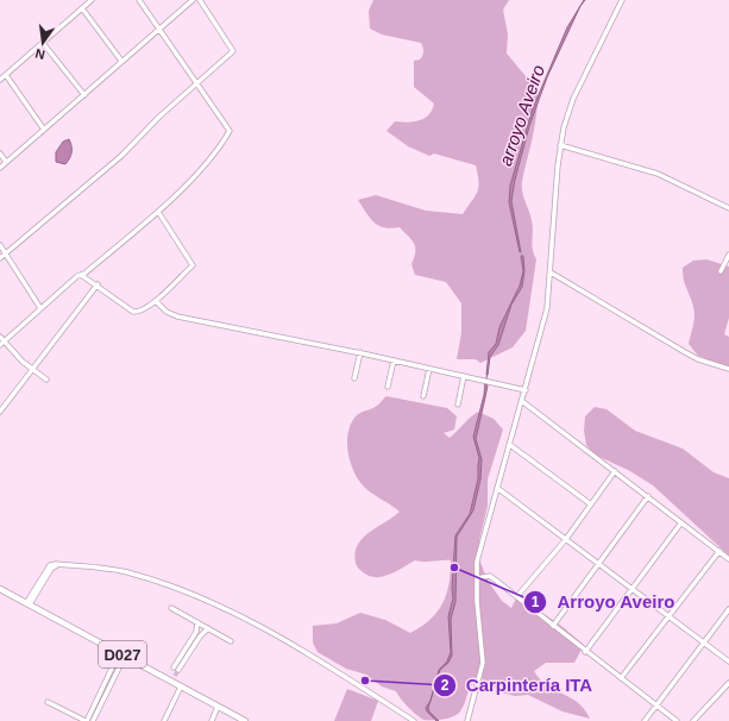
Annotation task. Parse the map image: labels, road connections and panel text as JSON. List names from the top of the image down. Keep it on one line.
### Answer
{"streets":{"main road":["D027"]},"water":["arroyo Aveiro"],"places":["Arroyo Aveiro","Carpintería ITA"],"north":"bottom"}
